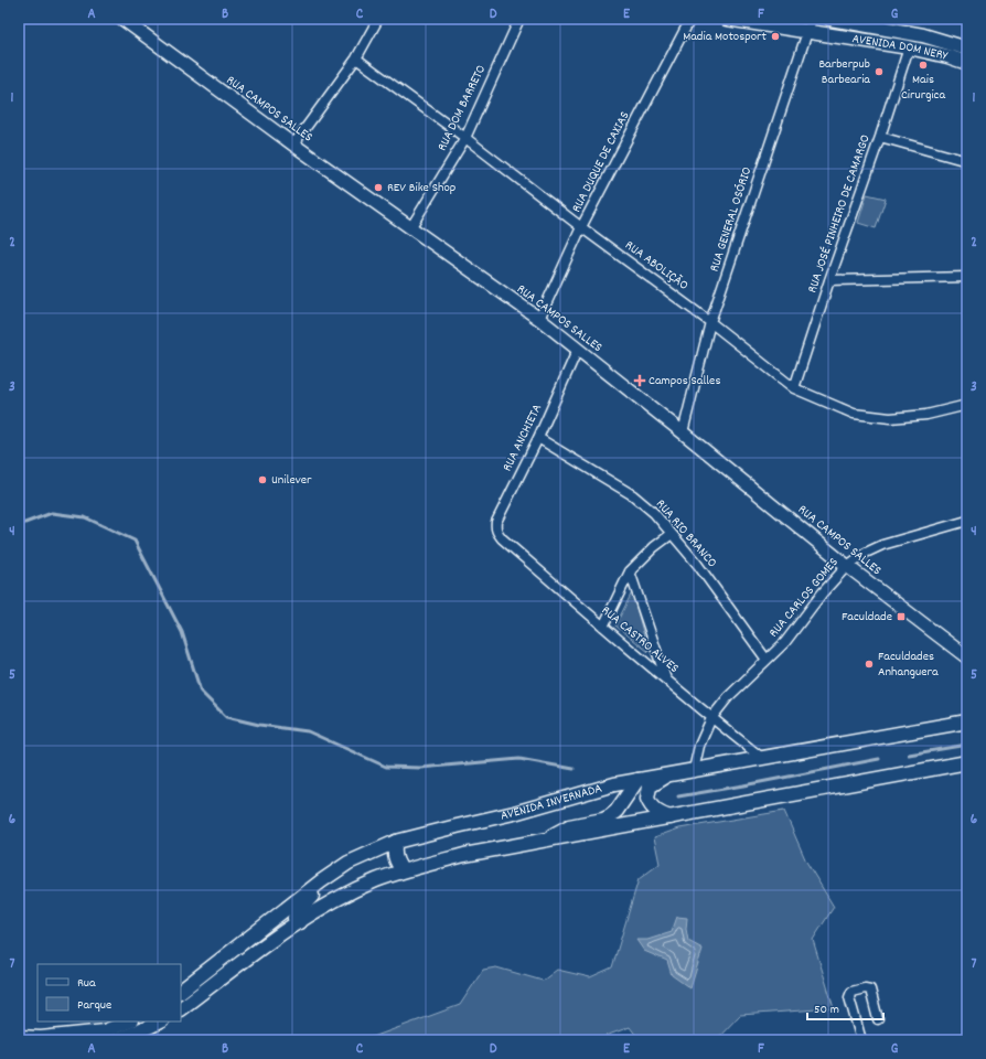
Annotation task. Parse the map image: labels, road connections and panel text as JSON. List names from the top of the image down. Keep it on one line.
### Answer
{"streets":{"main road":["AVENIDA DOM NERY","RUA CAMPOS SALLES","AVENIDA INVERNADA"],"street":["RUA DOM BARRETO","RUA DUQUE DE CAXIAS","RUA JOSÉ PINHEIRO DE CAMARGO","RUA GENERAL OSÓRIO","RUA ABOLIÇÃO","RUA ANCHIETA","RUA RIO BRANCO","RUA CARLOS GOMES","RUA CASTRO ALVES"]},"crossings":[["AVENIDA DOM NERY","RUA JOSÉ PINHEIRO DE CAMARGO"],["AVENIDA DOM NERY","RUA GENERAL OSÓRIO"],["RUA DOM BARRETO","RUA CAMPOS SALLES"],["RUA DOM BARRETO","RUA ABOLIÇÃO"],["RUA CAMPOS SALLES","RUA DUQUE DE CAXIAS"],["RUA CAMPOS SALLES","RUA GENERAL OSÓRIO"],["RUA CAMPOS SALLES","RUA ANCHIETA"],["RUA CAMPOS SALLES","RUA CARLOS GOMES"],["RUA DUQUE DE CAXIAS","RUA ABOLIÇÃO"],["RUA JOSÉ PINHEIRO DE CAMARGO","RUA ABOLIÇÃO"],["RUA GENERAL OSÓRIO","RUA ABOLIÇÃO"],["RUA ANCHIETA","RUA RIO BRANCO"],["RUA ANCHIETA","RUA CASTRO ALVES"],["RUA RIO BRANCO","RUA CARLOS GOMES"],["RUA CARLOS GOMES","RUA CASTRO ALVES"],["RUA CARLOS GOMES","AVENIDA INVERNADA"],["RUA CASTRO ALVES","AVENIDA INVERNADA"]],"places":{"other":["Madia Motosport","Mais Cirurgica","Barberpub Barbearia","REV Bike Shop","Unilever","Faculdades Anhanguera"],"health":["Campos Salles"],"transit":["Faculdade"]},"legend":["Rua","Parque"],"scale_bar":"50 m","grid":{"columns":["A","B","C","D","E","F","G"],"rows":["1","2","3","4","5","6","7"]}}
